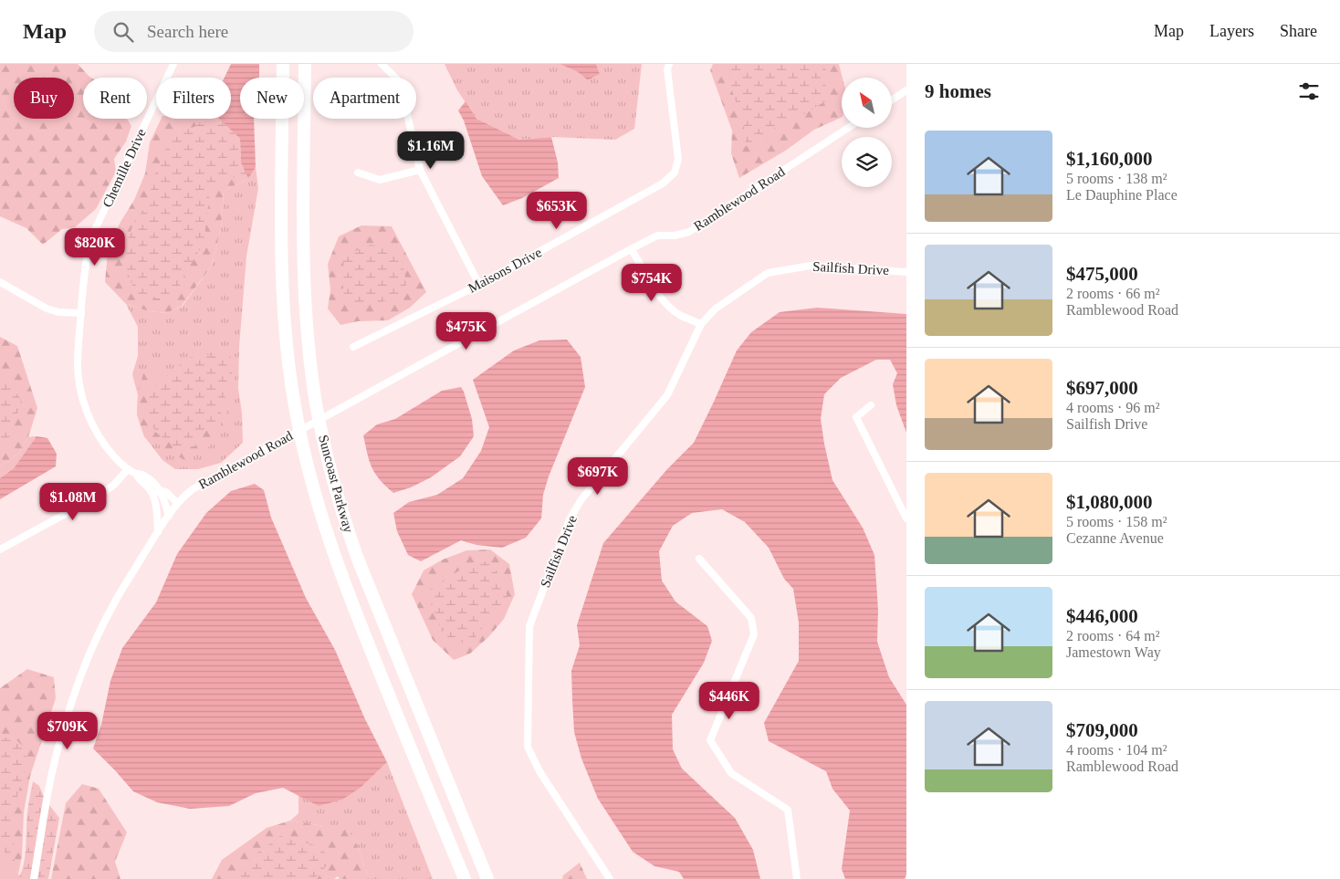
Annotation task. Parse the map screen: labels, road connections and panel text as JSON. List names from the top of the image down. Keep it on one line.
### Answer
{"streets":{"highway":["Suncoast Parkway"],"street":["Chemille Drive","Ramblewood Road","Sailfish Drive","Maisons Drive"]},"crossings":[["Chemille Drive","Ramblewood Road"]],"north":"top left","page":{"header":"Map","search":"Search here","nav":["Map","Layers","Share"],"heading":"9 homes","chip":["Buy","Rent","Filters","New","Apartment"],"list":[{"name":"$1,160,000","note":"5 rooms · 138 m² · Le Dauphine Place"},{"name":"$475,000","note":"2 rooms · 66 m² · Ramblewood Road"},{"name":"$697,000","note":"4 rooms · 96 m² · Sailfish Drive"},{"name":"$1,080,000","note":"5 rooms · 158 m² · Cezanne Avenue"},{"name":"$446,000","note":"2 rooms · 64 m² · Jamestown Way"},{"name":"$709,000","note":"4 rooms · 104 m² · Ramblewood Road"}],"price":["$1.16M","$653K","$820K","$754K","$475K","$697K","$1.08M","$446K","$709K"]}}
